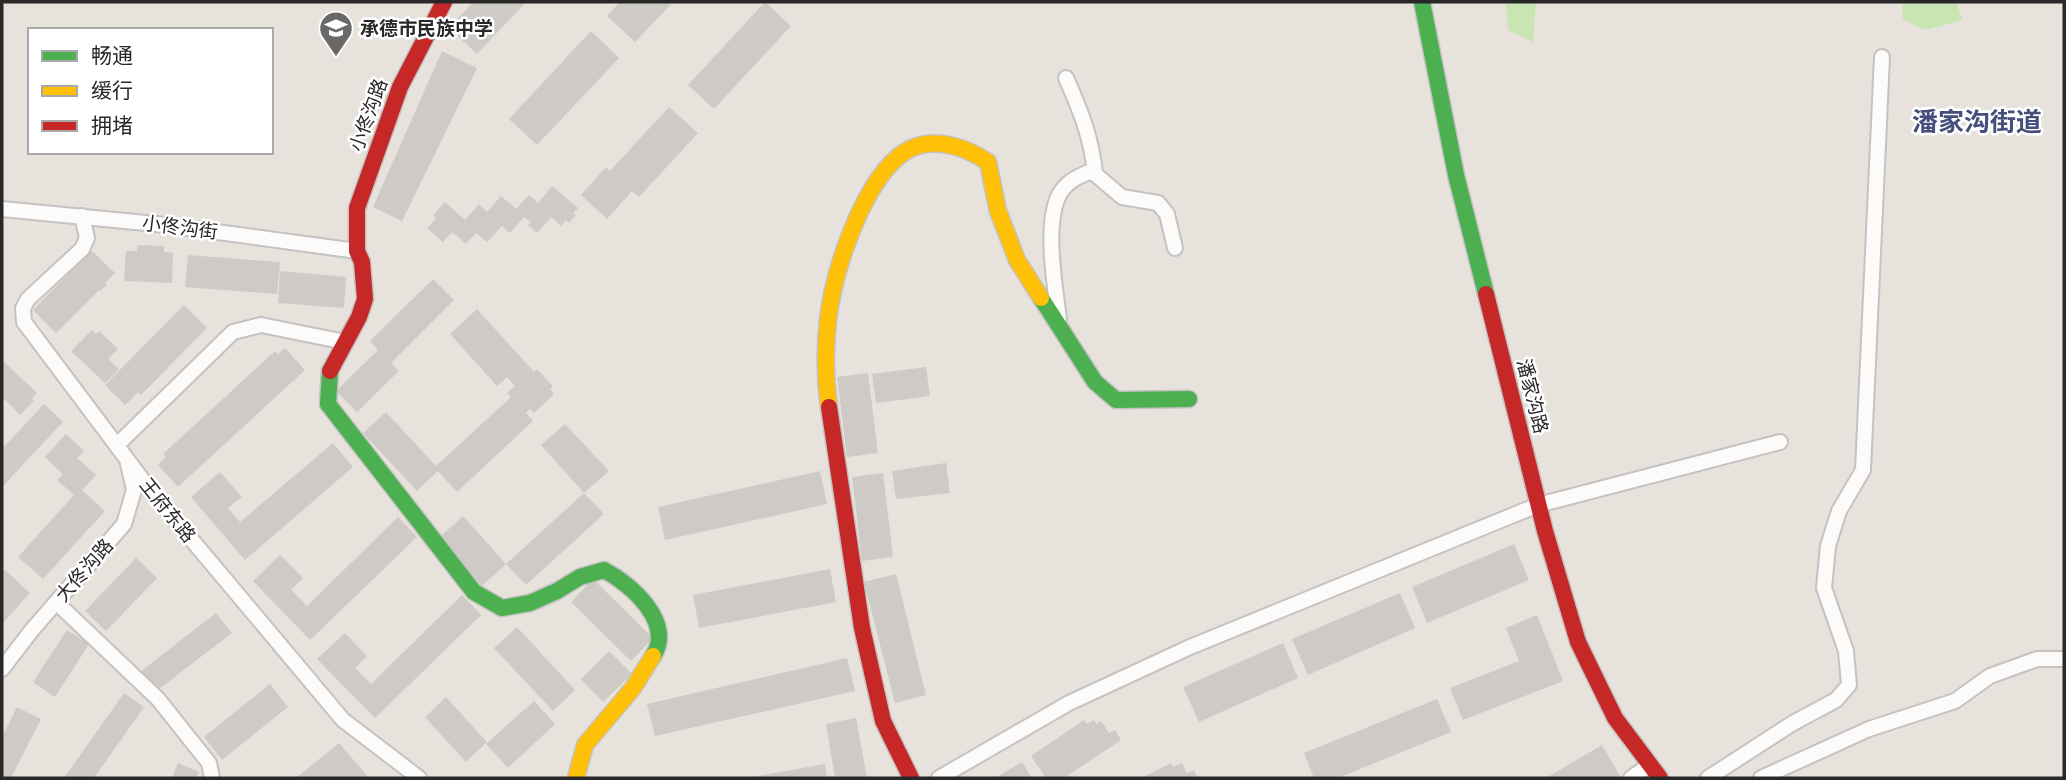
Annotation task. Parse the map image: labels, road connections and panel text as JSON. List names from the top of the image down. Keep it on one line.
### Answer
{"streets":{"street":["小佟沟路","小佟沟街","潘家沟路","王府东路","大佟沟路"]},"crossings":[["小佟沟路","小佟沟街"],["小佟沟街","王府东路"],["王府东路","大佟沟路"]],"districts":["潘家沟街道"],"places":{"school or university":["承德市民族中学"]},"legend":["畅通","缓行","拥堵"]}
